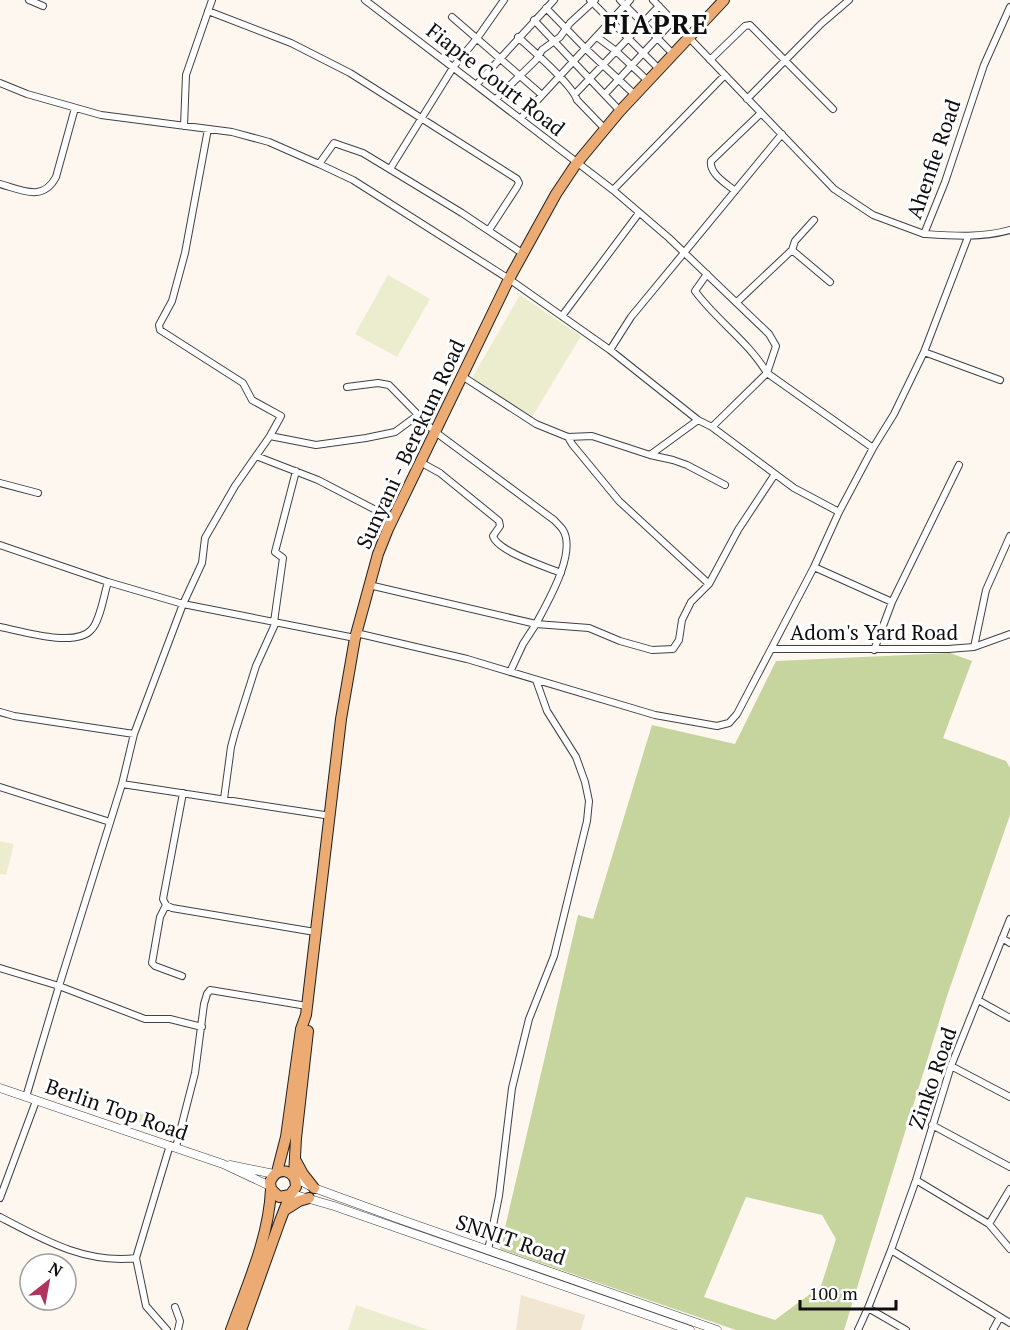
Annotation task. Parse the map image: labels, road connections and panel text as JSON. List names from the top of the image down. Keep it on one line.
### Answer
{"streets":{"main road":["Sunyani - Berekum Road"],"street":["Fiapre Court Road","Ahenfie Road","Adom's Yard Road","Zinko Road","Berlin Top Road","SNNIT Road"]},"crossings":[["Fiapre Court Road","Sunyani - Berekum Road"],["Ahenfie Road","Sunyani - Berekum Road"],["Sunyani - Berekum Road","SNNIT Road"]],"districts":["FIAPRE"],"scale_bar":"100 m","north":"top right"}
